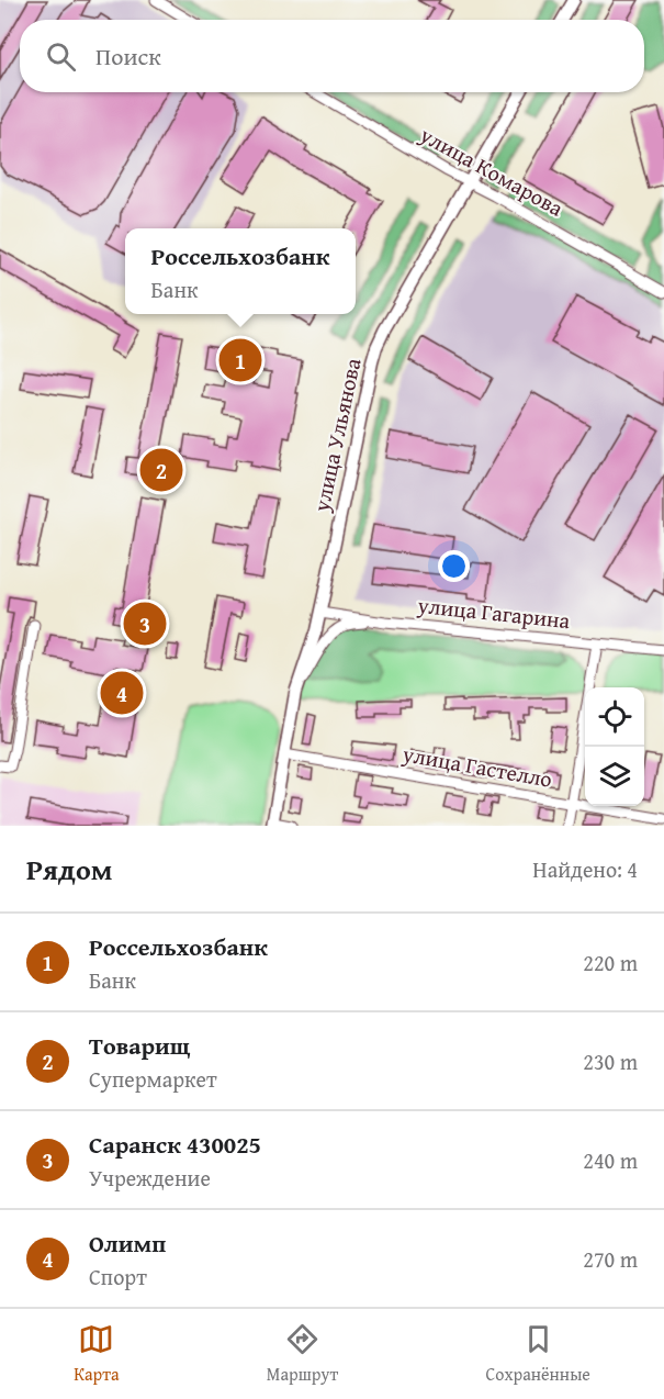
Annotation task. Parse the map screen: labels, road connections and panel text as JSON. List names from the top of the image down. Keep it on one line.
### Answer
{"streets":{"main road":["улица Ульянова"],"street":["улица Комарова","улица Гагарина","улица Гастелло"]},"crossings":[["улица Комарова","улица Ульянова"],["улица Ульянова","улица Гагарина"],["улица Ульянова","улица Гастелло"]],"page":{"search":"Поиск","popup":["Россельхозбанк","Банк"],"pins":["1","2","3","4"],"heading":["Рядом","Найдено: 4"],"list":[{"mark":"1","name":"Россельхозбанк","note":"Банк","value":"220 m"},{"mark":"2","name":"Товарищ","note":"Супермаркет","value":"230 m"},{"mark":"3","name":"Саранск 430025","note":"Учреждение","value":"240 m"},{"mark":"4","name":"Олимп","note":"Спорт","value":"270 m"}],"nav":["Карта","Маршрут","Сохранённые"]}}
